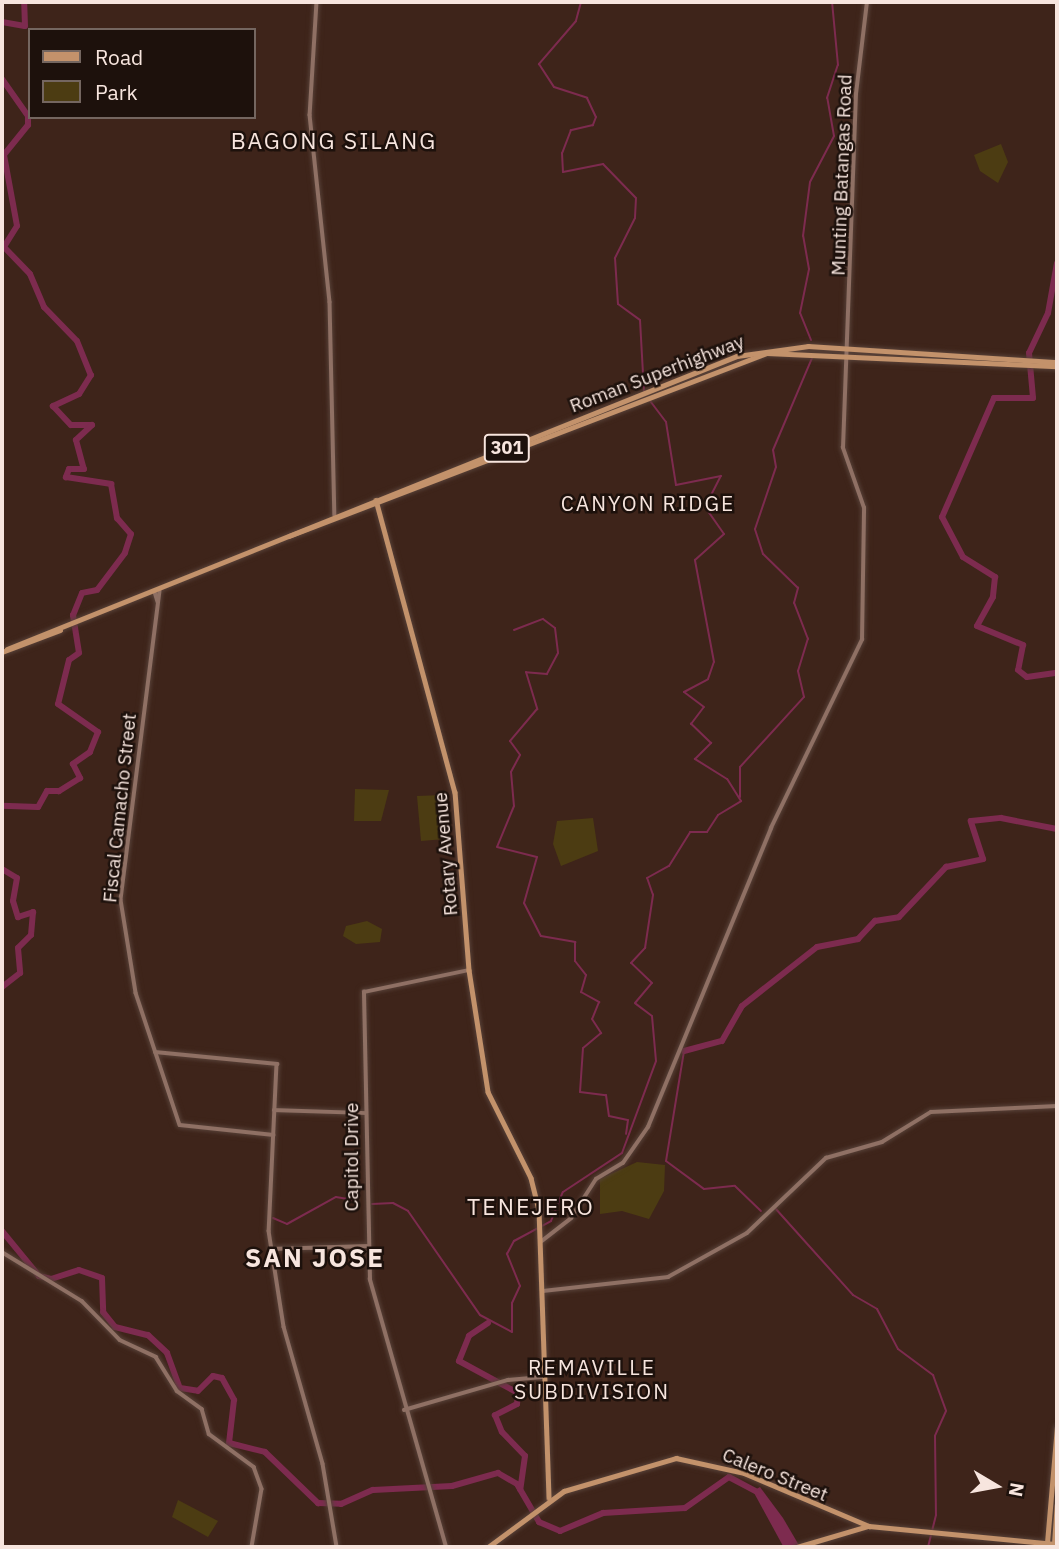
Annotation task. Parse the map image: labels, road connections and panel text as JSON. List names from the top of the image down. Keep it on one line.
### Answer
{"streets":{"main road":["Roman Superhighway","301","Rotary Avenue","Calero Street"],"street":["Munting Batangas Road","Fiscal Camacho Street","Capitol Drive"]},"crossings":[["Munting Batangas Road","Roman Superhighway"],["Munting Batangas Road","Rotary Avenue"],["Roman Superhighway","Fiscal Camacho Street"],["Roman Superhighway","Rotary Avenue"],["Rotary Avenue","Capitol Drive"],["Rotary Avenue","Calero Street"]],"districts":["BAGONG SILANG","CANYON RIDGE","TENEJERO","SAN JOSE","REMAVILLE SUBDIVISION"],"legend":["Road","Park"],"north":"right"}
